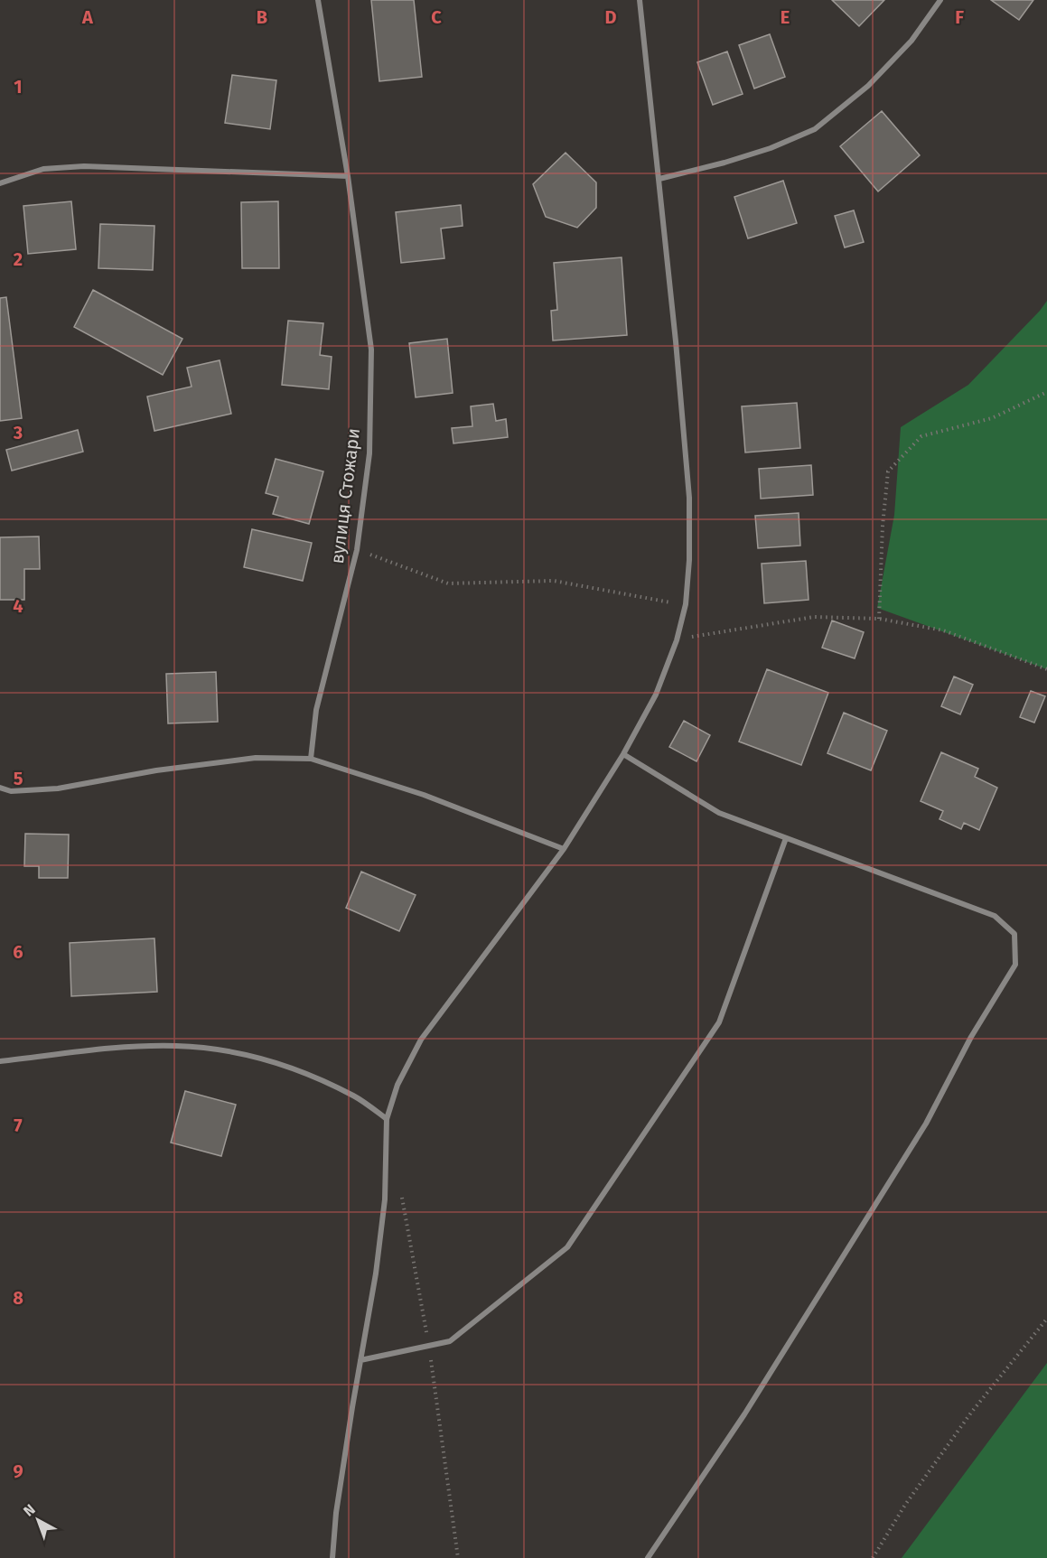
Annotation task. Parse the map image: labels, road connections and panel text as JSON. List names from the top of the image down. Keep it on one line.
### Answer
{"streets":{"street":["вулиця Стожари"]},"north":"top left","grid":{"columns":["A","B","C","D","E","F"],"rows":["1","2","3","4","5","6","7","8","9"]}}
